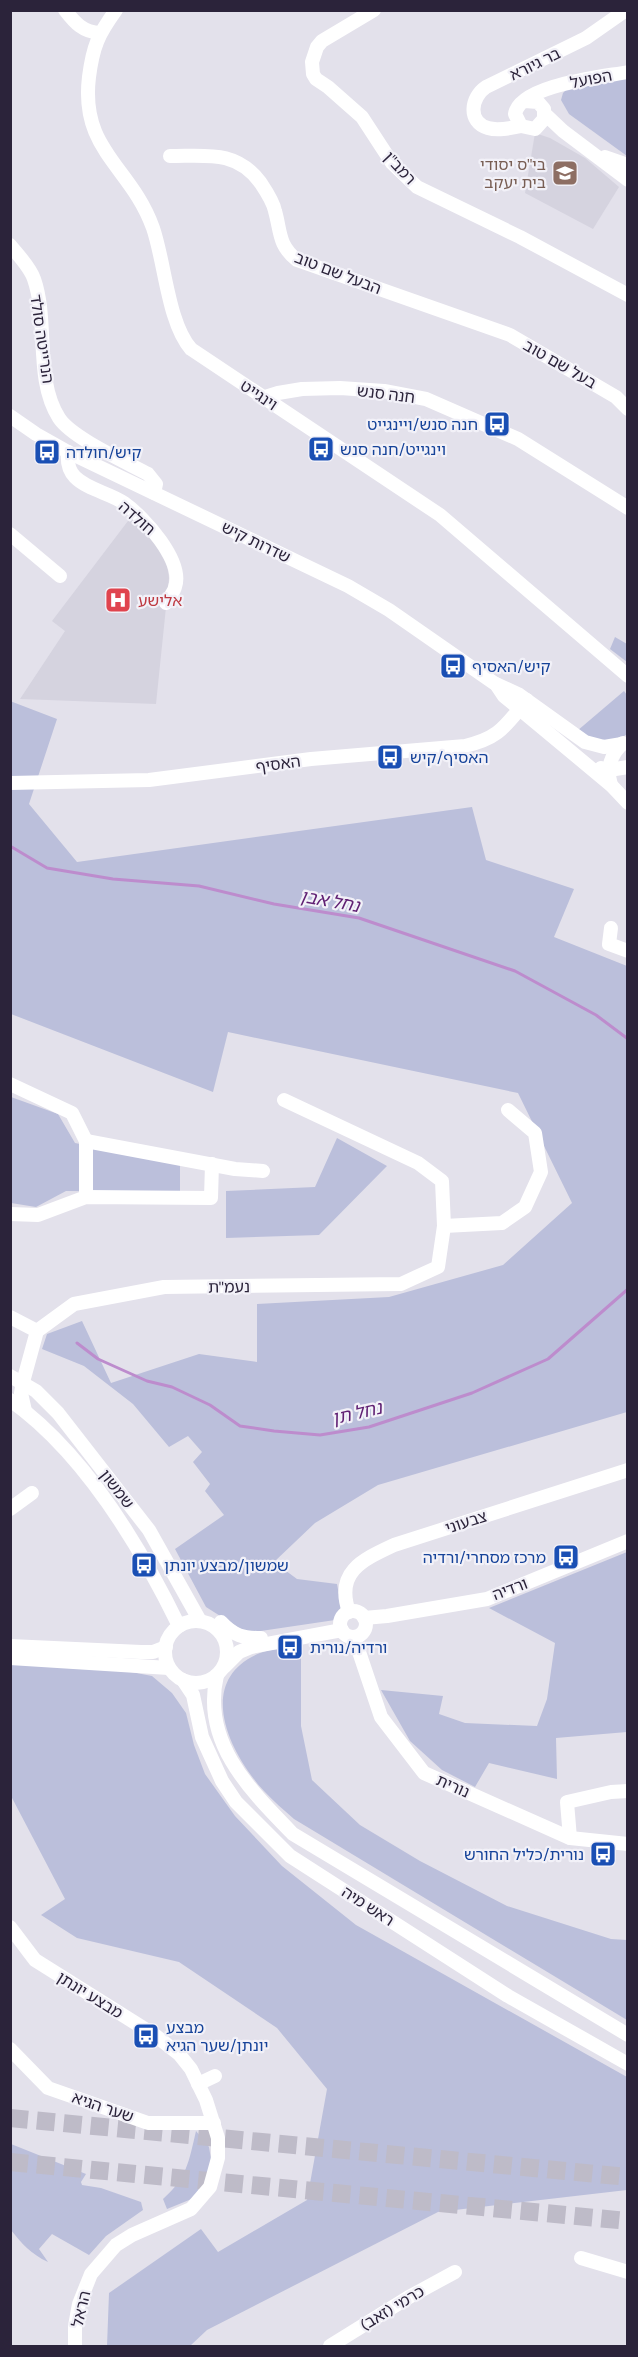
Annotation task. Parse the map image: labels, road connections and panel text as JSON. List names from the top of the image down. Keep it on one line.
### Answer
{"streets":{"street":["בר גיורא","הפועל","רמב\"ן","הבעל שם טוב","הנרייטה סולד","בעל שם טוב","חנה סנש","וינגייט","חולדה","שדרות קיש","האסיף","נעמ\"ת","שמשון","צבעוני","ורדיה","נורית","ראש מיה","מבצע יונתן","שער הגיא","כרמי (זאב)","הראל"]},"crossings":[["בר גיורא","הפועל"],["הבעל שם טוב","בעל שם טוב"],["הנרייטה סולד","שדרות קיש"],["חנה סנש","וינגייט"],["חולדה","שדרות קיש"],["שדרות קיש","האסיף"],["שמשון","ראש מיה"],["צבעוני","ורדיה"],["צבעוני","נורית"],["ורדיה","נורית"],["מבצע יונתן","שער הגיא"],["מבצע יונתן","הראל"]],"water":["נחל אבן","נחל תן"],"places":{"school or university":["בי\"ס יסודי בית יעקב"],"bus stop":["חנה סנש/ויינגייט","וינגייט/חנה סנש","קיש/חולדה","קיש/האסיף","האסיף/קיש","מרכז מסחרי/ורדיה","שמשון/מבצע יונתן","ורדיה/נורית","נורית/כליל החורש","מבצע יונתן/שער הגיא"],"hospital":["אלישע"]}}
